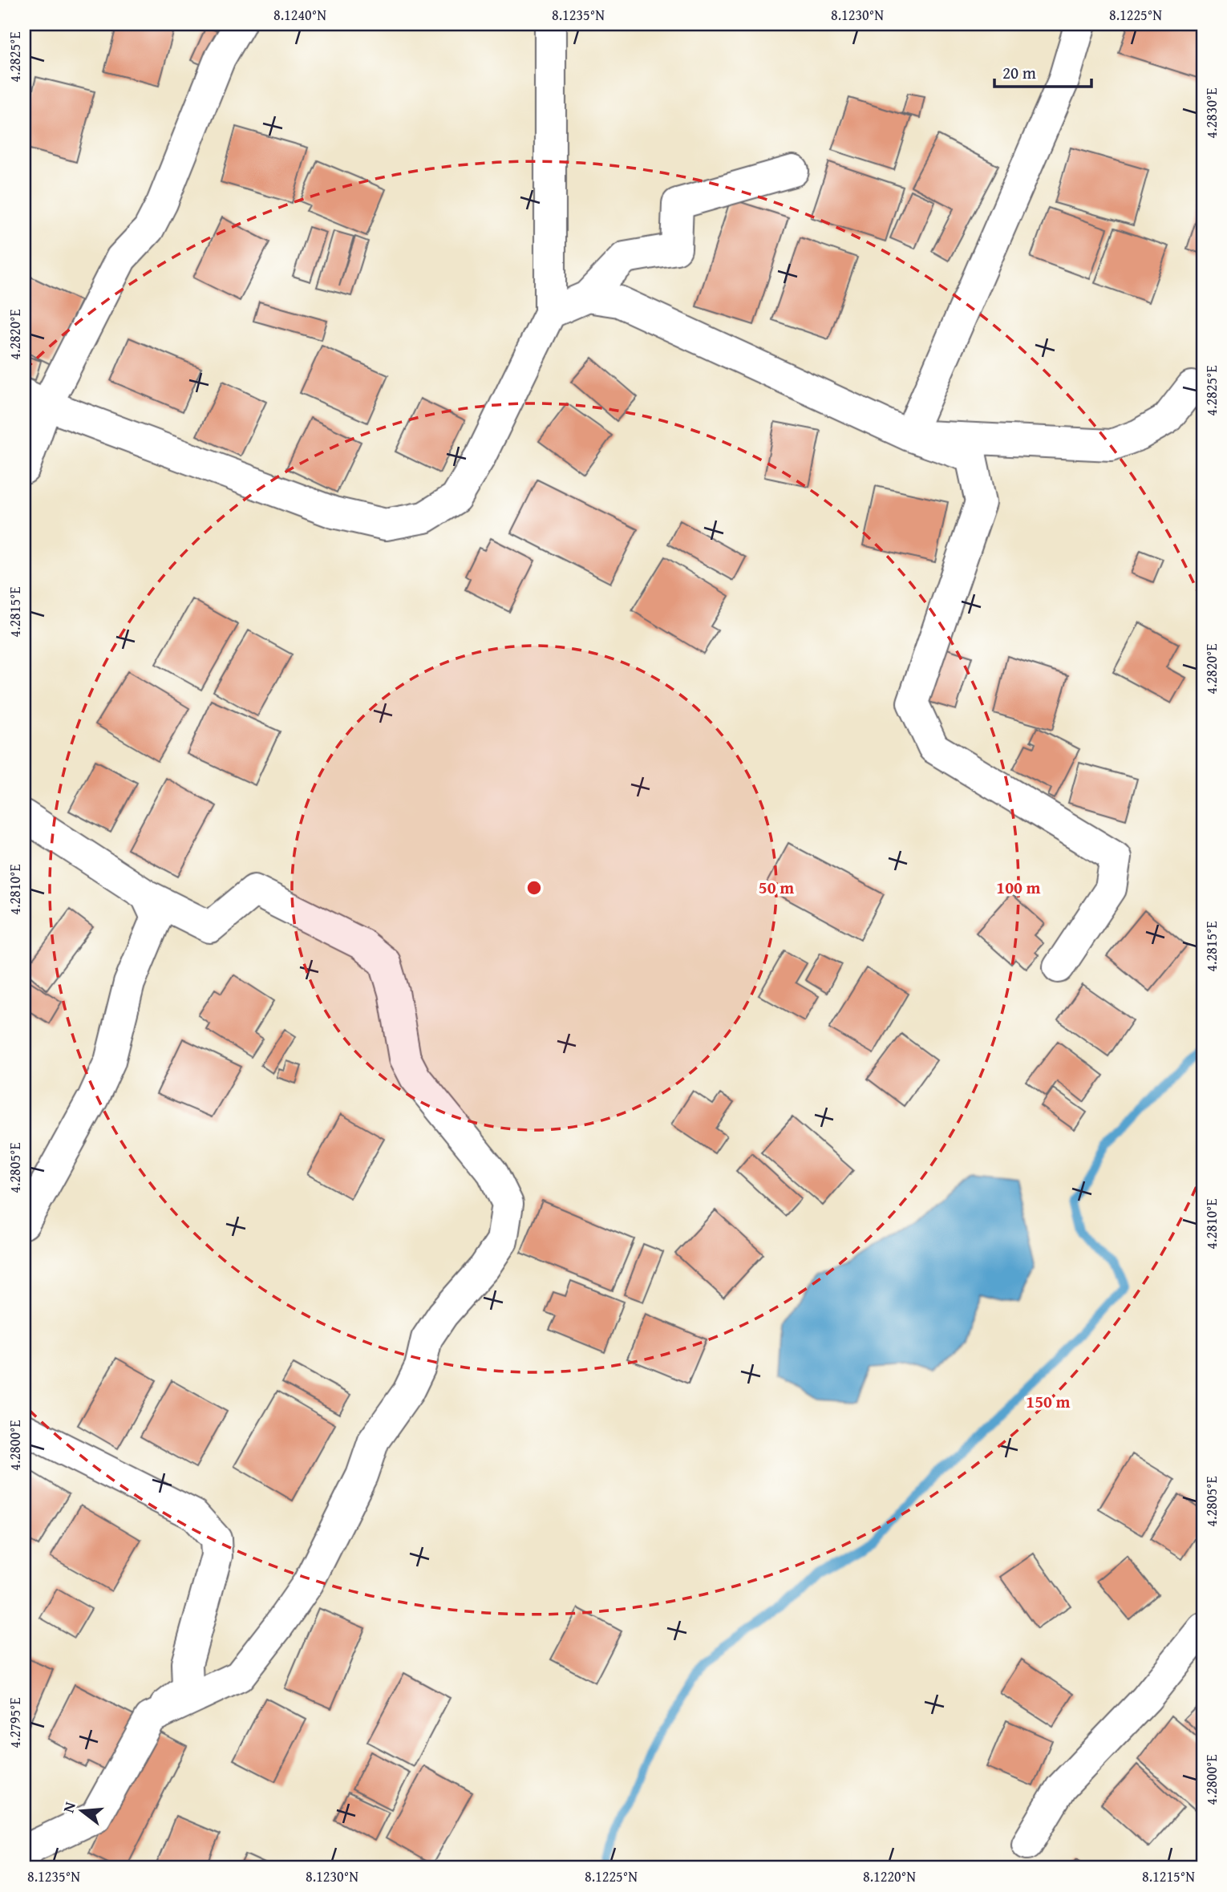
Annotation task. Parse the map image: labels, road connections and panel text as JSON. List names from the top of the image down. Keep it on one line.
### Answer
{"scale_bar":"20 m","north":"left","coordinates":["8.1240°N","8.1235°N","8.1230°N","8.1225°N","4.2825°E","4.2830°E","4.2820°E","4.2815°E","4.2810°E","4.2805°E","4.2800°E","4.2795°E","8.1220°N","8.1215°N"],"rings":["50 m","100 m","150 m"]}
